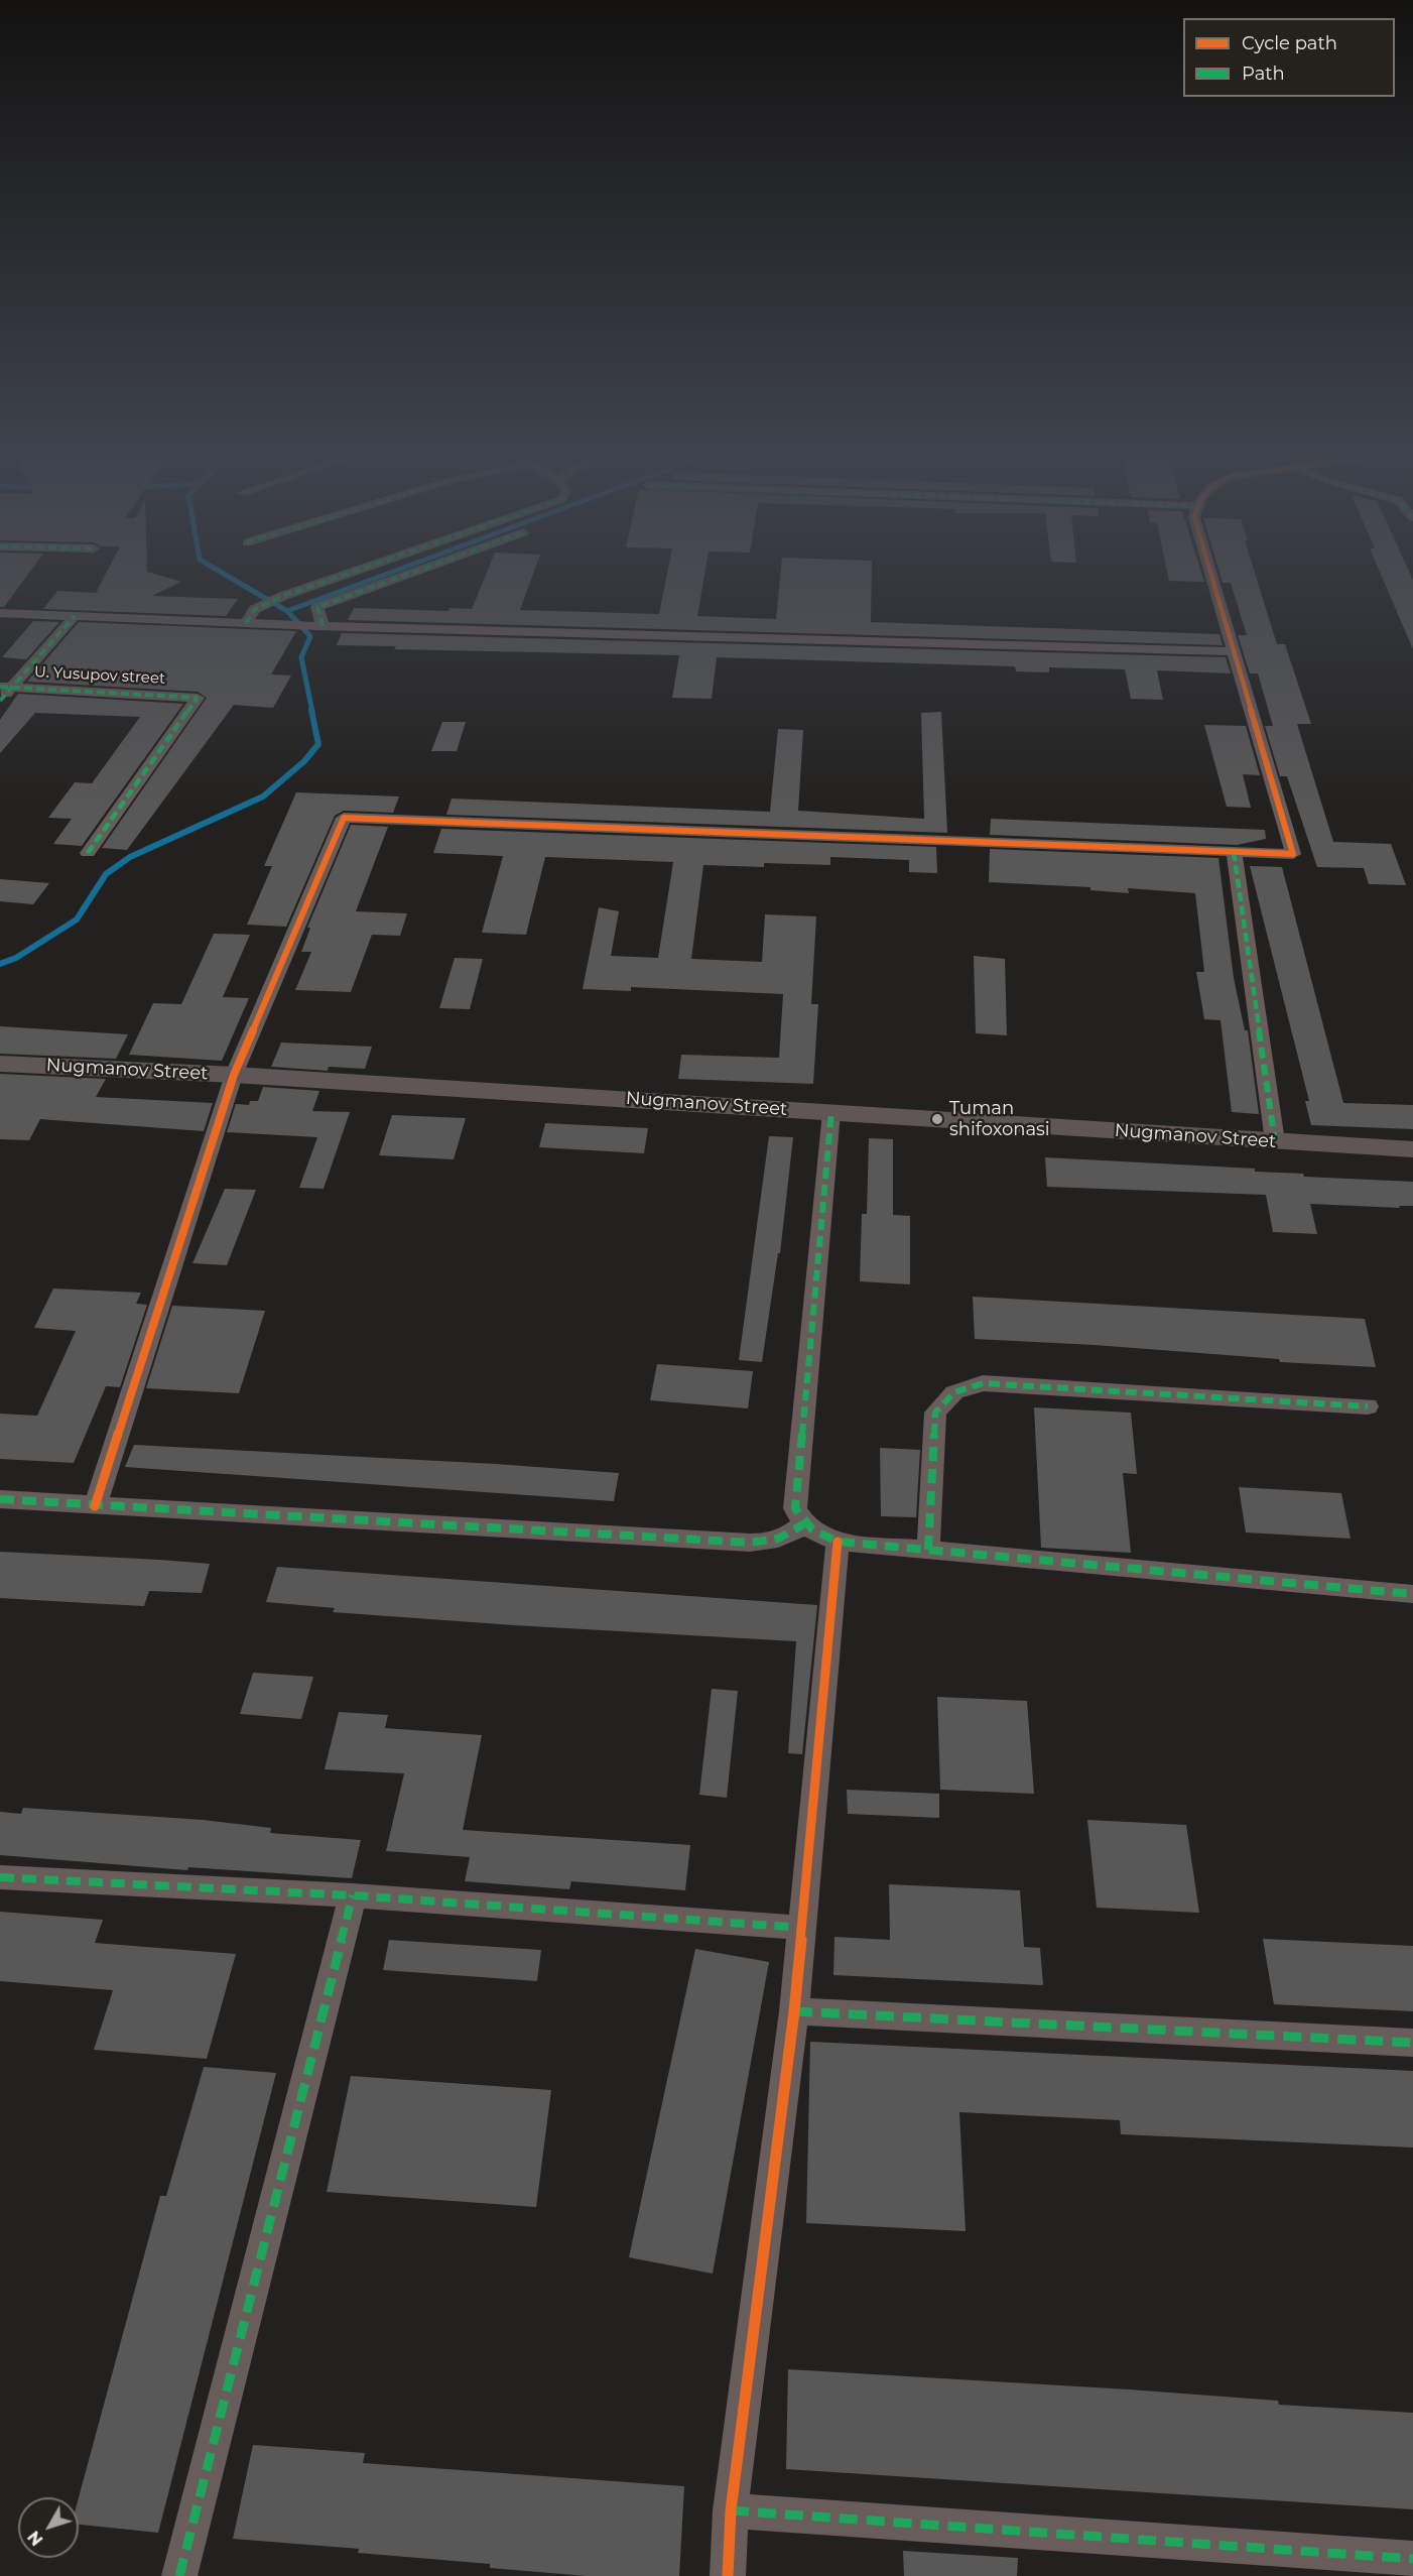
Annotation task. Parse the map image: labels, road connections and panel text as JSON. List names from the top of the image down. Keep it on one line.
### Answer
{"streets":{"main road":["Nugmanov Street"],"street":["U. Yusupov street"]},"places":["Tuman shifoxonasi"],"legend":["Cycle path","Path"],"north":"bottom left"}
